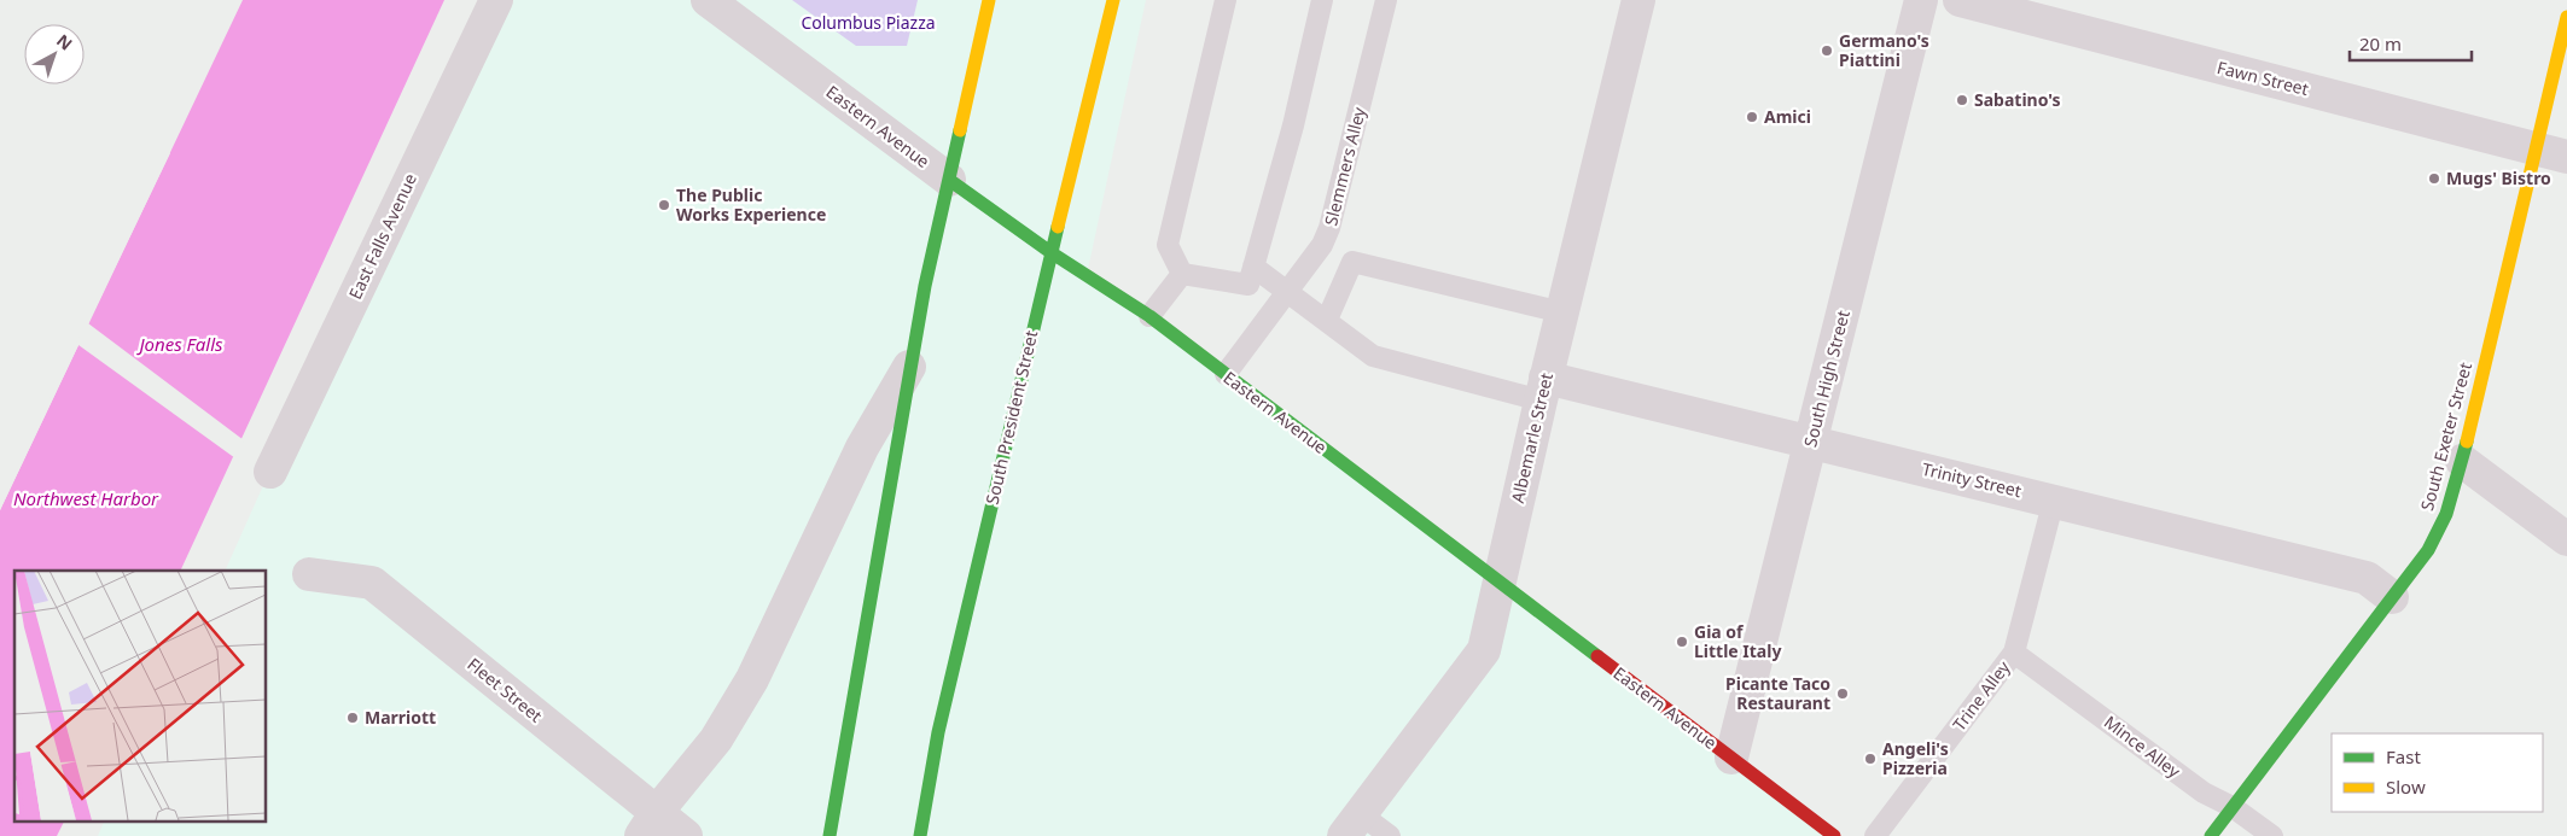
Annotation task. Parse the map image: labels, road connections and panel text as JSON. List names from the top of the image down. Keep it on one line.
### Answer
{"streets":{"main road":["Eastern Avenue","South President Street","South Exeter Street"],"street":["Fawn Street","East Falls Avenue","South High Street","Albemarle Street","Trinity Street","Fleet Street"],"lane":["Slemmers Alley","Trine Alley","Mince Alley"]},"crossings":[["Fawn Street","South Exeter Street"],["Eastern Avenue","Slemmers Alley"],["Eastern Avenue","South High Street"],["Eastern Avenue","South President Street"],["Eastern Avenue","Albemarle Street"],["South High Street","Trinity Street"],["South Exeter Street","Trinity Street"],["South Exeter Street","Mince Alley"],["Albemarle Street","Trinity Street"],["Trinity Street","Trine Alley"],["Trine Alley","Mince Alley"]],"water":["Jones Falls","Northwest Harbor"],"parks":["Columbus Piazza"],"places":["Germano's Piattini","Sabatino's","Amici","Mugs' Bistro","The Public Works Experience","Gia of Little Italy","Picante Taco Restaurant","Marriott","Angeli's Pizzeria"],"legend":["Fast","Slow"],"scale_bar":"20 m","north":"top right"}
